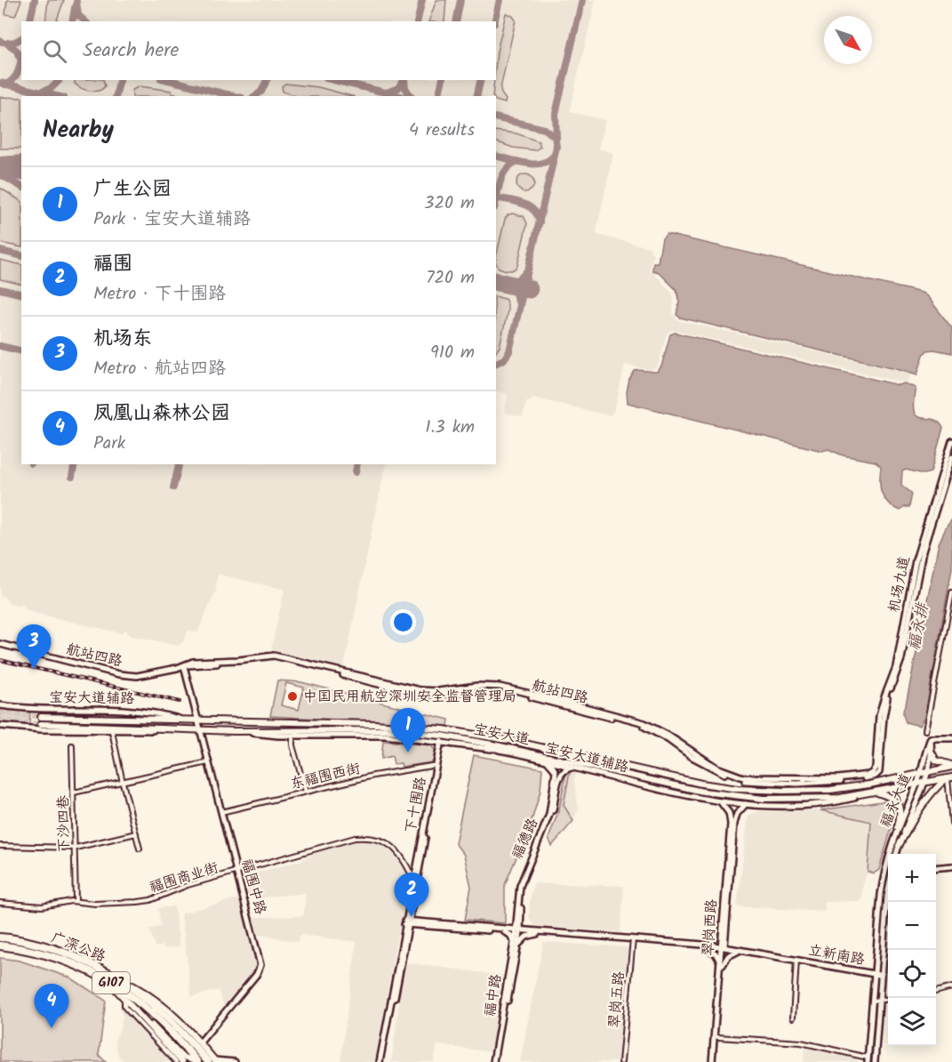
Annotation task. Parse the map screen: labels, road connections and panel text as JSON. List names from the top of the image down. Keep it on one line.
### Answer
{"streets":{"highway":["广深公路","G107"],"main road":["机场九道","航站四路","宝安大道辅路","宝安大道","福永大道","下十围路","福德路","福围中路","翠岗西路","立新南路","福中路"],"street":["东福围西街","下沙四巷","福围商业街","翠岗五路"]},"crossings":[["机场九道","航站四路"],["航站四路","福围中路"],["宝安大道辅路","宝安大道"],["宝安大道辅路","下十围路"],["宝安大道辅路","翠岗西路"],["宝安大道","福永大道"],["宝安大道","下十围路"],["宝安大道","福围中路"],["东福围西街","下十围路"],["东福围西街","福围中路"],["福永大道","立新南路"],["下十围路","福围商业街"],["下十围路","立新南路"],["下沙四巷","福围商业街"],["福德路","立新南路"],["福德路","福中路"],["福围商业街","福围中路"],["翠岗西路","立新南路"],["立新南路","福中路"],["立新南路","翠岗五路"]],"water":["福永排"],"places":["中国民用航空深圳安全监督管理局"],"north":"bottom right","page":{"search":"Search here","heading":["Nearby","4 results"],"list":[{"mark":"1","name":"广生公园","note":"Park · 宝安大道辅路","value":"320 m"},{"mark":"2","name":"福围","note":"Metro · 下十围路","value":"720 m"},{"mark":"3","name":"机场东","note":"Metro · 航站四路","value":"910 m"},{"mark":"4","name":"凤凰山森林公园","note":"Park","value":"1.3 km"}],"pins":["3","1","2","4"],"map_buttons":["+","−"]}}
